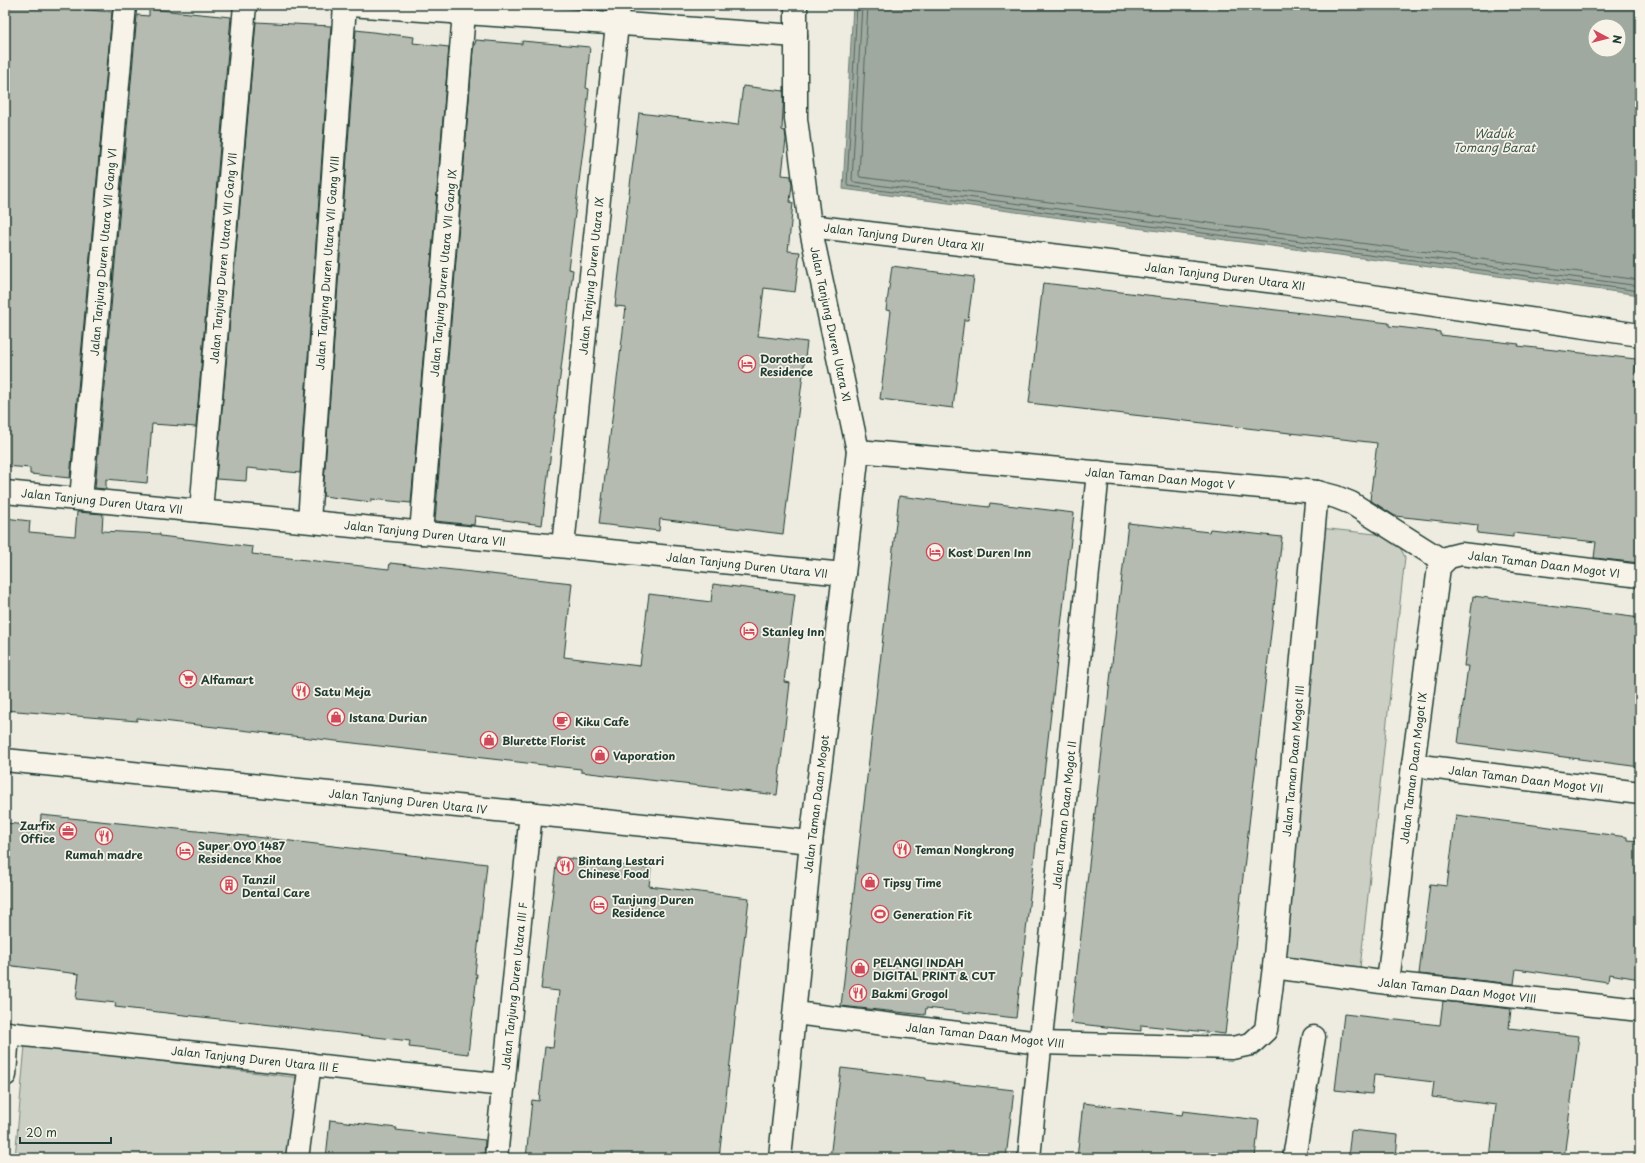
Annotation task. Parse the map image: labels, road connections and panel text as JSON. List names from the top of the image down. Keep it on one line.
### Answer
{"streets":{"street":["Jalan Tanjung Duren Utara XII","Jalan Tanjung Duren Utara VII Gang VI","Jalan Tanjung Duren Utara VII Gang VII","Jalan Tanjung Duren Utara VII Gang VIII","Jalan Tanjung Duren Utara VII Gang IX","Jalan Tanjung Duren Utara IX","Jalan Tanjung Duren Utara XI","Jalan Taman Daan Mogot V","Jalan Tanjung Duren Utara VII","Jalan Taman Daan Mogot VI","Jalan Taman Daan Mogot III","Jalan Taman Daan Mogot IX","Jalan Taman Daan Mogot VII","Jalan Tanjung Duren Utara IV","Jalan Taman Daan Mogot","Jalan Taman Daan Mogot II","Jalan Tanjung Duren Utara III F","Jalan Taman Daan Mogot VIII","Jalan Tanjung Duren Utara III E"]},"crossings":[["Jalan Tanjung Duren Utara XII","Jalan Tanjung Duren Utara XI"],["Jalan Tanjung Duren Utara VII Gang VI","Jalan Tanjung Duren Utara VII"],["Jalan Tanjung Duren Utara VII Gang VII","Jalan Tanjung Duren Utara VII"],["Jalan Tanjung Duren Utara VII Gang VIII","Jalan Tanjung Duren Utara VII"],["Jalan Tanjung Duren Utara VII Gang IX","Jalan Tanjung Duren Utara VII"],["Jalan Tanjung Duren Utara IX","Jalan Tanjung Duren Utara VII"],["Jalan Tanjung Duren Utara XI","Jalan Taman Daan Mogot V"],["Jalan Tanjung Duren Utara XI","Jalan Taman Daan Mogot"],["Jalan Taman Daan Mogot V","Jalan Taman Daan Mogot VI"],["Jalan Taman Daan Mogot V","Jalan Taman Daan Mogot III"],["Jalan Taman Daan Mogot V","Jalan Taman Daan Mogot IX"],["Jalan Taman Daan Mogot V","Jalan Taman Daan Mogot"],["Jalan Taman Daan Mogot V","Jalan Taman Daan Mogot II"],["Jalan Tanjung Duren Utara VII","Jalan Taman Daan Mogot"],["Jalan Taman Daan Mogot VI","Jalan Taman Daan Mogot IX"],["Jalan Taman Daan Mogot III","Jalan Taman Daan Mogot VIII"],["Jalan Taman Daan Mogot IX","Jalan Taman Daan Mogot VII"],["Jalan Taman Daan Mogot IX","Jalan Taman Daan Mogot VIII"],["Jalan Tanjung Duren Utara IV","Jalan Taman Daan Mogot"],["Jalan Tanjung Duren Utara IV","Jalan Tanjung Duren Utara III F"],["Jalan Taman Daan Mogot","Jalan Taman Daan Mogot VIII"],["Jalan Taman Daan Mogot II","Jalan Taman Daan Mogot VIII"],["Jalan Tanjung Duren Utara III F","Jalan Tanjung Duren Utara III E"]],"water":["Waduk Tomang Barat"],"places":{"hotel":["Dorothea Residence","Kost Duren Inn","Stanley Inn","Super OYO 1487 Residence Khoe","Tanjung Duren Residence"],"supermarket":["Alfamart"],"restaurant":["Satu Meja","Rumah madre","Teman Nongkrong","Bintang Lestari Chinese Food","Bakmi Grogol"],"shop":["Istana Durian","Blurette Florist","Vaporation","Tipsy Time","PELANGI INDAH DIGITAL PRINT & CUT"],"cafe":["Kiku Cafe"],"office":["Zarfix Office"],"building":["Tanzil Dental Care"],"sports":["Generation Fit"]},"scale_bar":"20 m","north":"right"}
